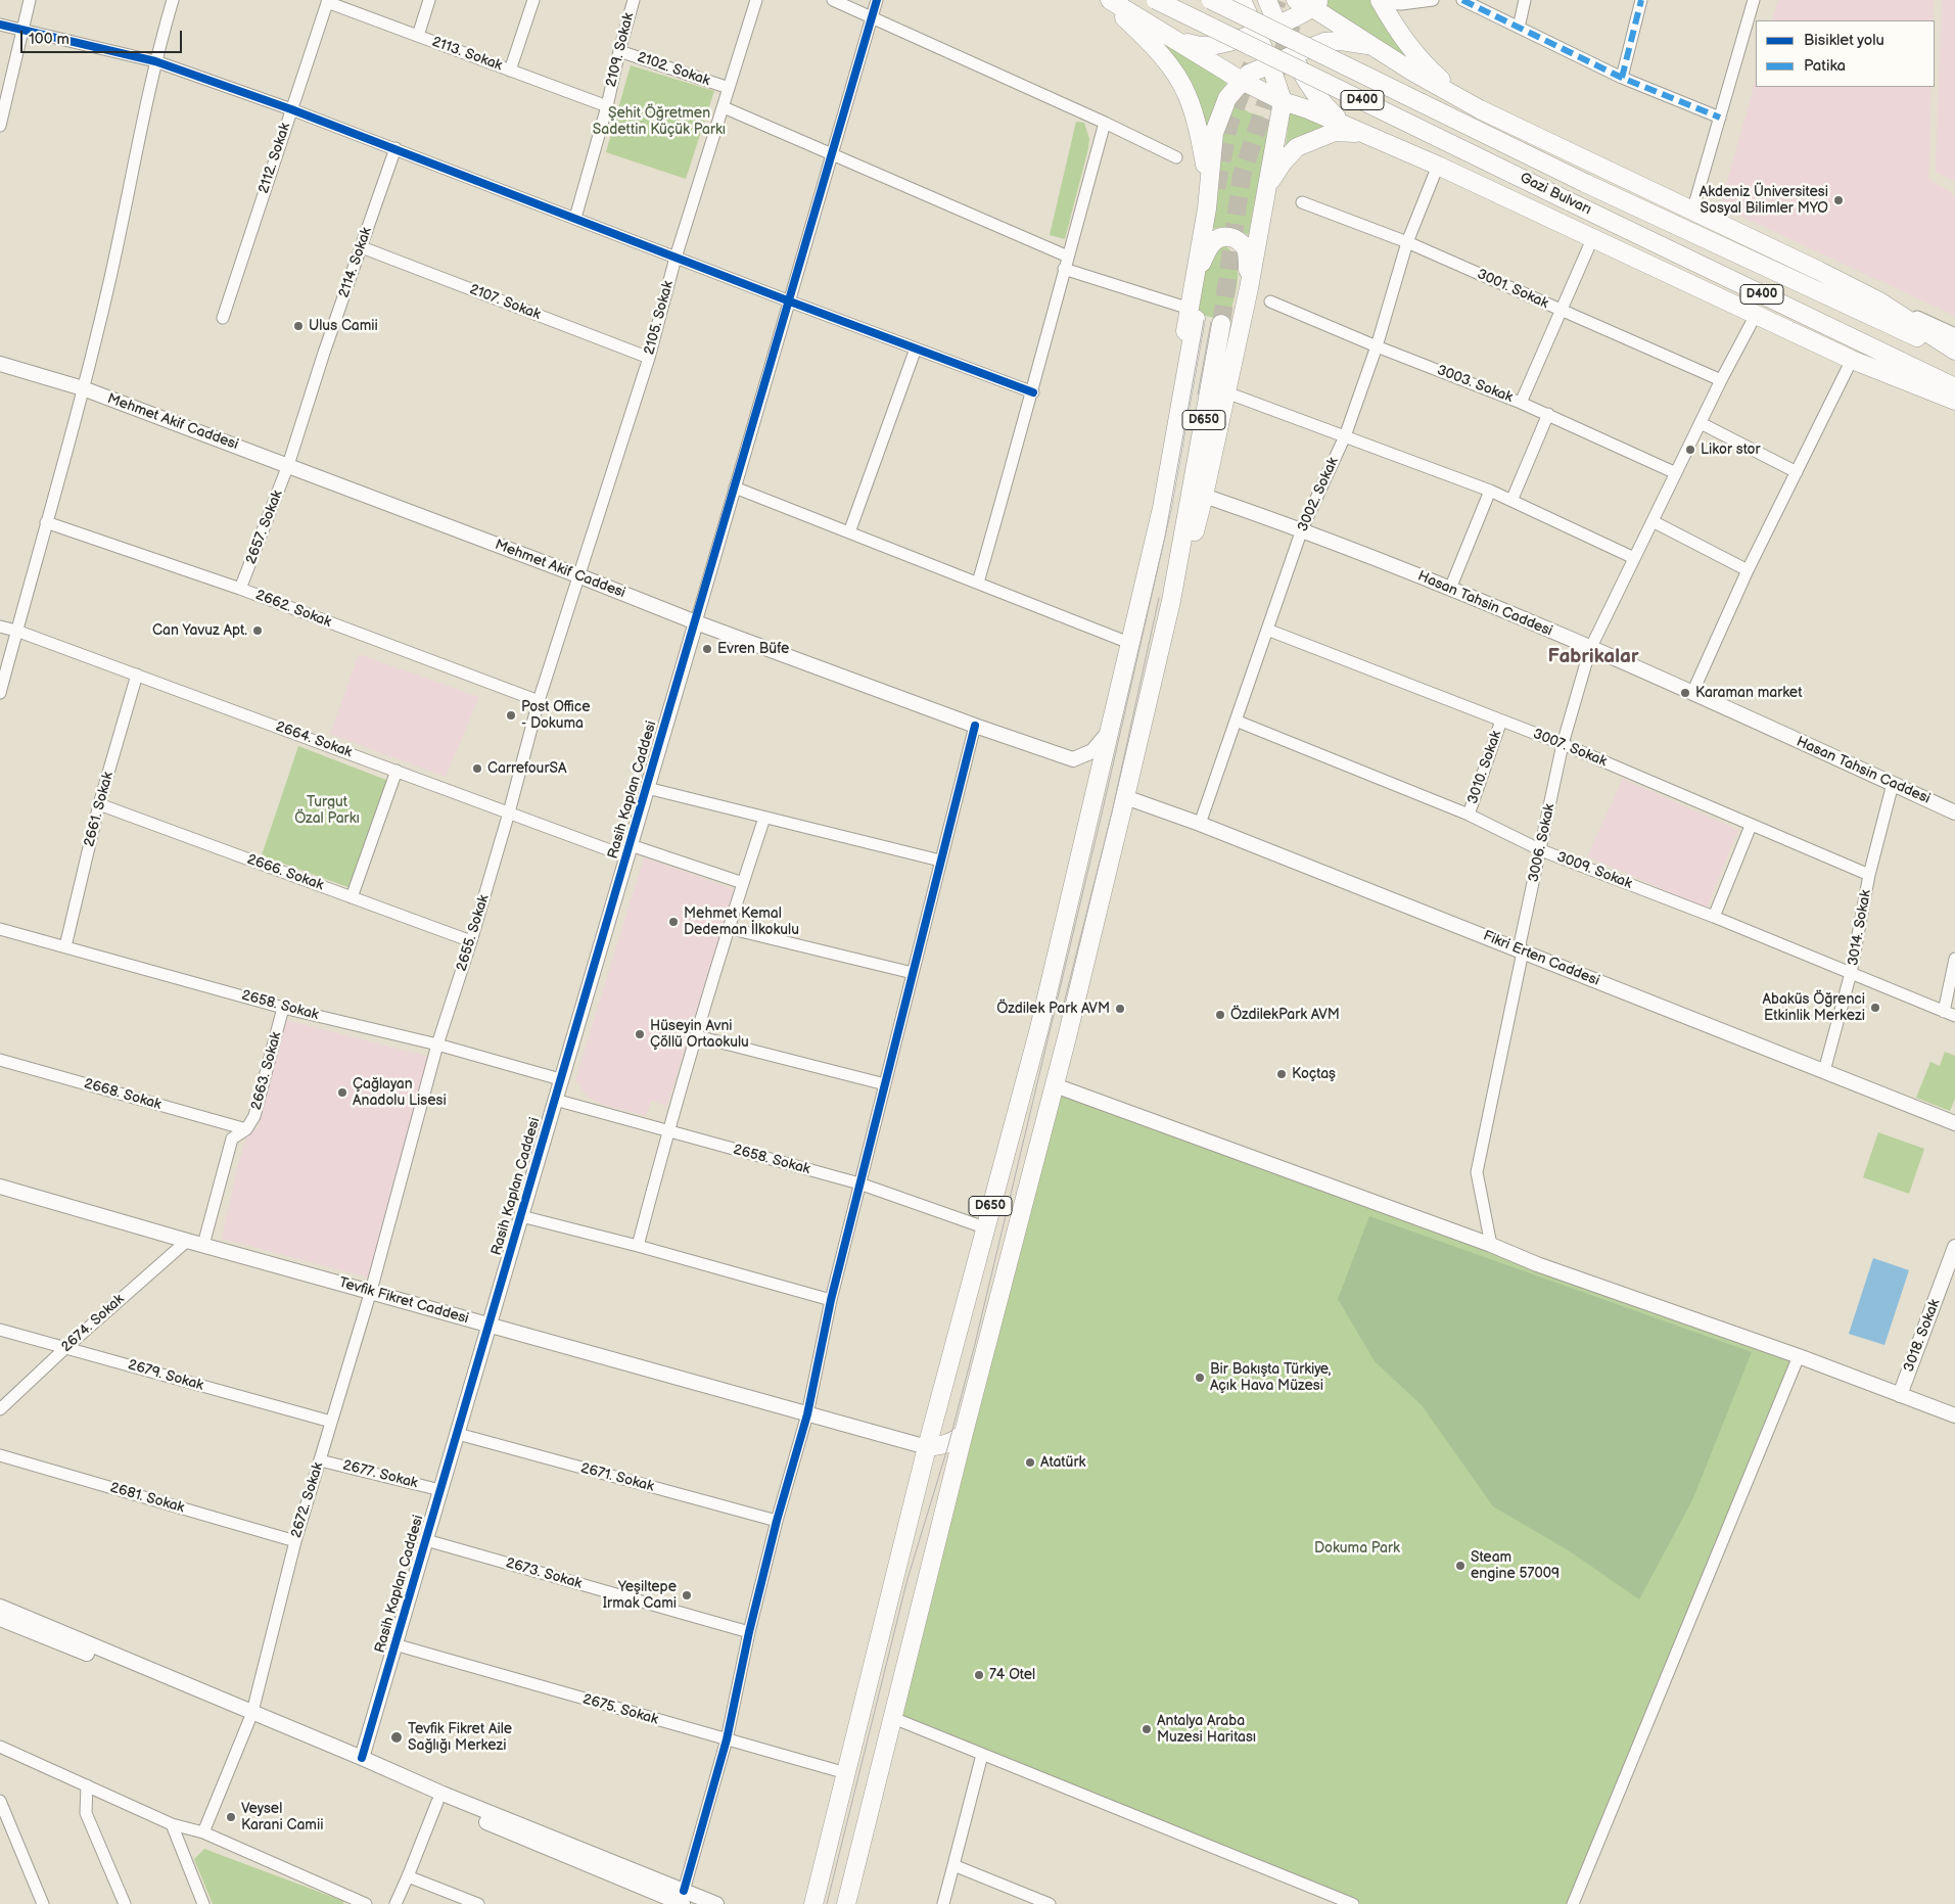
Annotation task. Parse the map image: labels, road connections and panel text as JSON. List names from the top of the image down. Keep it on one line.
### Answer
{"streets":{"highway":["D400","Gazi Bulvarı","D650"],"street":["2109. Sokak","2113. Sokak","2102. Sokak","2112. Sokak","2114. Sokak","3001. Sokak","2107. Sokak","2105. Sokak","3003. Sokak","Mehmet Akif Caddesi","3002. Sokak","2657. Sokak","Hasan Tahsin Caddesi","2662. Sokak","2664. Sokak","3007. Sokak","3010. Sokak","Rasih Kaplan Caddesi","2661. Sokak","3006. Sokak","3009. Sokak","2666. Sokak","3014. Sokak","2655. Sokak","Fikri Erten Caddesi","2658. Sokak","2663. Sokak","2668. Sokak","Tevfik Fikret Caddesi","2674. Sokak","3018. Sokak","2679. Sokak","2677. Sokak","2671. Sokak","2681. Sokak","2672. Sokak","2673. Sokak","2675. Sokak"]},"crossings":[["2109. Sokak","2113. Sokak"],["2109. Sokak","2102. Sokak"],["2113. Sokak","2112. Sokak"],["2102. Sokak","2105. Sokak"],["2114. Sokak","2107. Sokak"],["2114. Sokak","Mehmet Akif Caddesi"],["2114. Sokak","2657. Sokak"],["3001. Sokak","3002. Sokak"],["3001. Sokak","3006. Sokak"],["2107. Sokak","2105. Sokak"],["2105. Sokak","Mehmet Akif Caddesi"],["2105. Sokak","2655. Sokak"],["3003. Sokak","3002. Sokak"],["3003. Sokak","3006. Sokak"],["D650","Mehmet Akif Caddesi"],["D650","Fikri Erten Caddesi"],["D650","2658. Sokak"],["D650","Tevfik Fikret Caddesi"],["D650","2675. Sokak"],["Mehmet Akif Caddesi","2657. Sokak"],["Mehmet Akif Caddesi","Rasih Kaplan Caddesi"],["Mehmet Akif Caddesi","2655. Sokak"],["3002. Sokak","Hasan Tahsin Caddesi"],["3002. Sokak","3007. Sokak"],["3002. Sokak","3009. Sokak"],["3002. Sokak","Fikri Erten Caddesi"],["2657. Sokak","2662. Sokak"],["Hasan Tahsin Caddesi","3006. Sokak"],["Hasan Tahsin Caddesi","3014. Sokak"],["2662. Sokak","2655. Sokak"],["2664. Sokak","Rasih Kaplan Caddesi"],["2664. Sokak","2661. Sokak"],["2664. Sokak","2655. Sokak"],["3007. Sokak","3010. Sokak"],["3007. Sokak","3006. Sokak"],["3007. Sokak","3014. Sokak"],["3010. Sokak","3009. Sokak"],["Rasih Kaplan Caddesi","2658. Sokak"],["Rasih Kaplan Caddesi","Tevfik Fikret Caddesi"],["Rasih Kaplan Caddesi","2677. Sokak"],["Rasih Kaplan Caddesi","2671. Sokak"],["Rasih Kaplan Caddesi","2673. Sokak"],["Rasih Kaplan Caddesi","2675. Sokak"],["2661. Sokak","2666. Sokak"],["2661. Sokak","2658. Sokak"],["3006. Sokak","3009. Sokak"],["3006. Sokak","Fikri Erten Caddesi"],["3009. Sokak","3014. Sokak"],["2666. Sokak","2655. Sokak"],["3014. Sokak","Fikri Erten Caddesi"],["2655. Sokak","2658. Sokak"],["2655. Sokak","Tevfik Fikret Caddesi"],["2655. Sokak","2672. Sokak"],["2658. Sokak","2663. Sokak"],["2663. Sokak","2668. Sokak"],["2663. Sokak","Tevfik Fikret Caddesi"],["Tevfik Fikret Caddesi","2674. Sokak"],["Tevfik Fikret Caddesi","2672. Sokak"],["2674. Sokak","2679. Sokak"],["2679. Sokak","2672. Sokak"],["2677. Sokak","2672. Sokak"],["2681. Sokak","2672. Sokak"]],"districts":["Fabrikalar"],"parks":["Şehit Öğretmen Sadettin Küçük Parkı","Turgut Özal Parkı","Dokuma Park"],"places":["Akdeniz Üniversitesi Sosyal Bilimler MYO","Ulus Camii","Likor stor","Can Yavuz Apt.","Evren Büfe","Karaman market","Post Office - Dokuma","CarrefourSA","Mehmet Kemal Dedeman İlkokulu","Abaküs Öğrenci Etkinlik Merkezi","Özdilek Park AVM","ÖzdilekPark AVM","Hüseyin Avni Çöllü Ortaokulu","Koçtaş","Çağlayan Anadolu Lisesi","Bir Bakışta Türkiye, Açık Hava Müzesi","Atatürk","Steam engine 57009","Yeşiltepe Irmak Cami","74 Otel","Antalya Araba Muzesi Haritası","Tevfik Fikret Aile Sağlığı Merkezi","Veysel Karani Camii"],"legend":["Bisiklet yolu","Patika"],"scale_bar":"100 m"}
